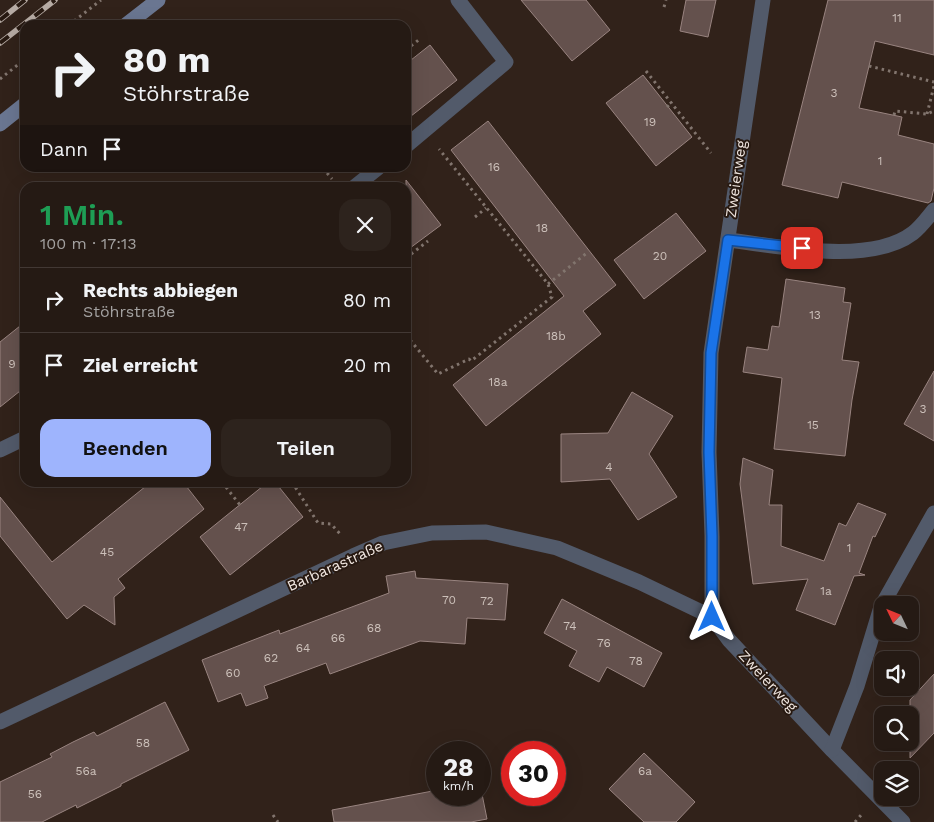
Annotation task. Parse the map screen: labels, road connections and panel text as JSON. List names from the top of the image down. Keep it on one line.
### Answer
{"streets":{"street":["Zweierweg","Barbarastraße"]},"crossings":[["Zweierweg","Barbarastraße"]],"house_numbers":["11","3","19","1","16","18","20","13","18b","9","18a","3","15","4","47","1","45","1a","70","72","74","68","66","76","64","62","78","60","58","56a","6a","56"],"north":"top left","page":{"turn":["80 m","Stöhrstraße"],"then":"Dann","heading":["1 Min.","100 m · 17:13"],"list":[{"name":"Rechts abbiegen","note":"Stöhrstraße","value":"80 m"},{"name":"Ziel erreicht","value":"20 m"}],"buttons":["Beenden","Teilen"],"speed":"28 km/h","limit":"30"}}
